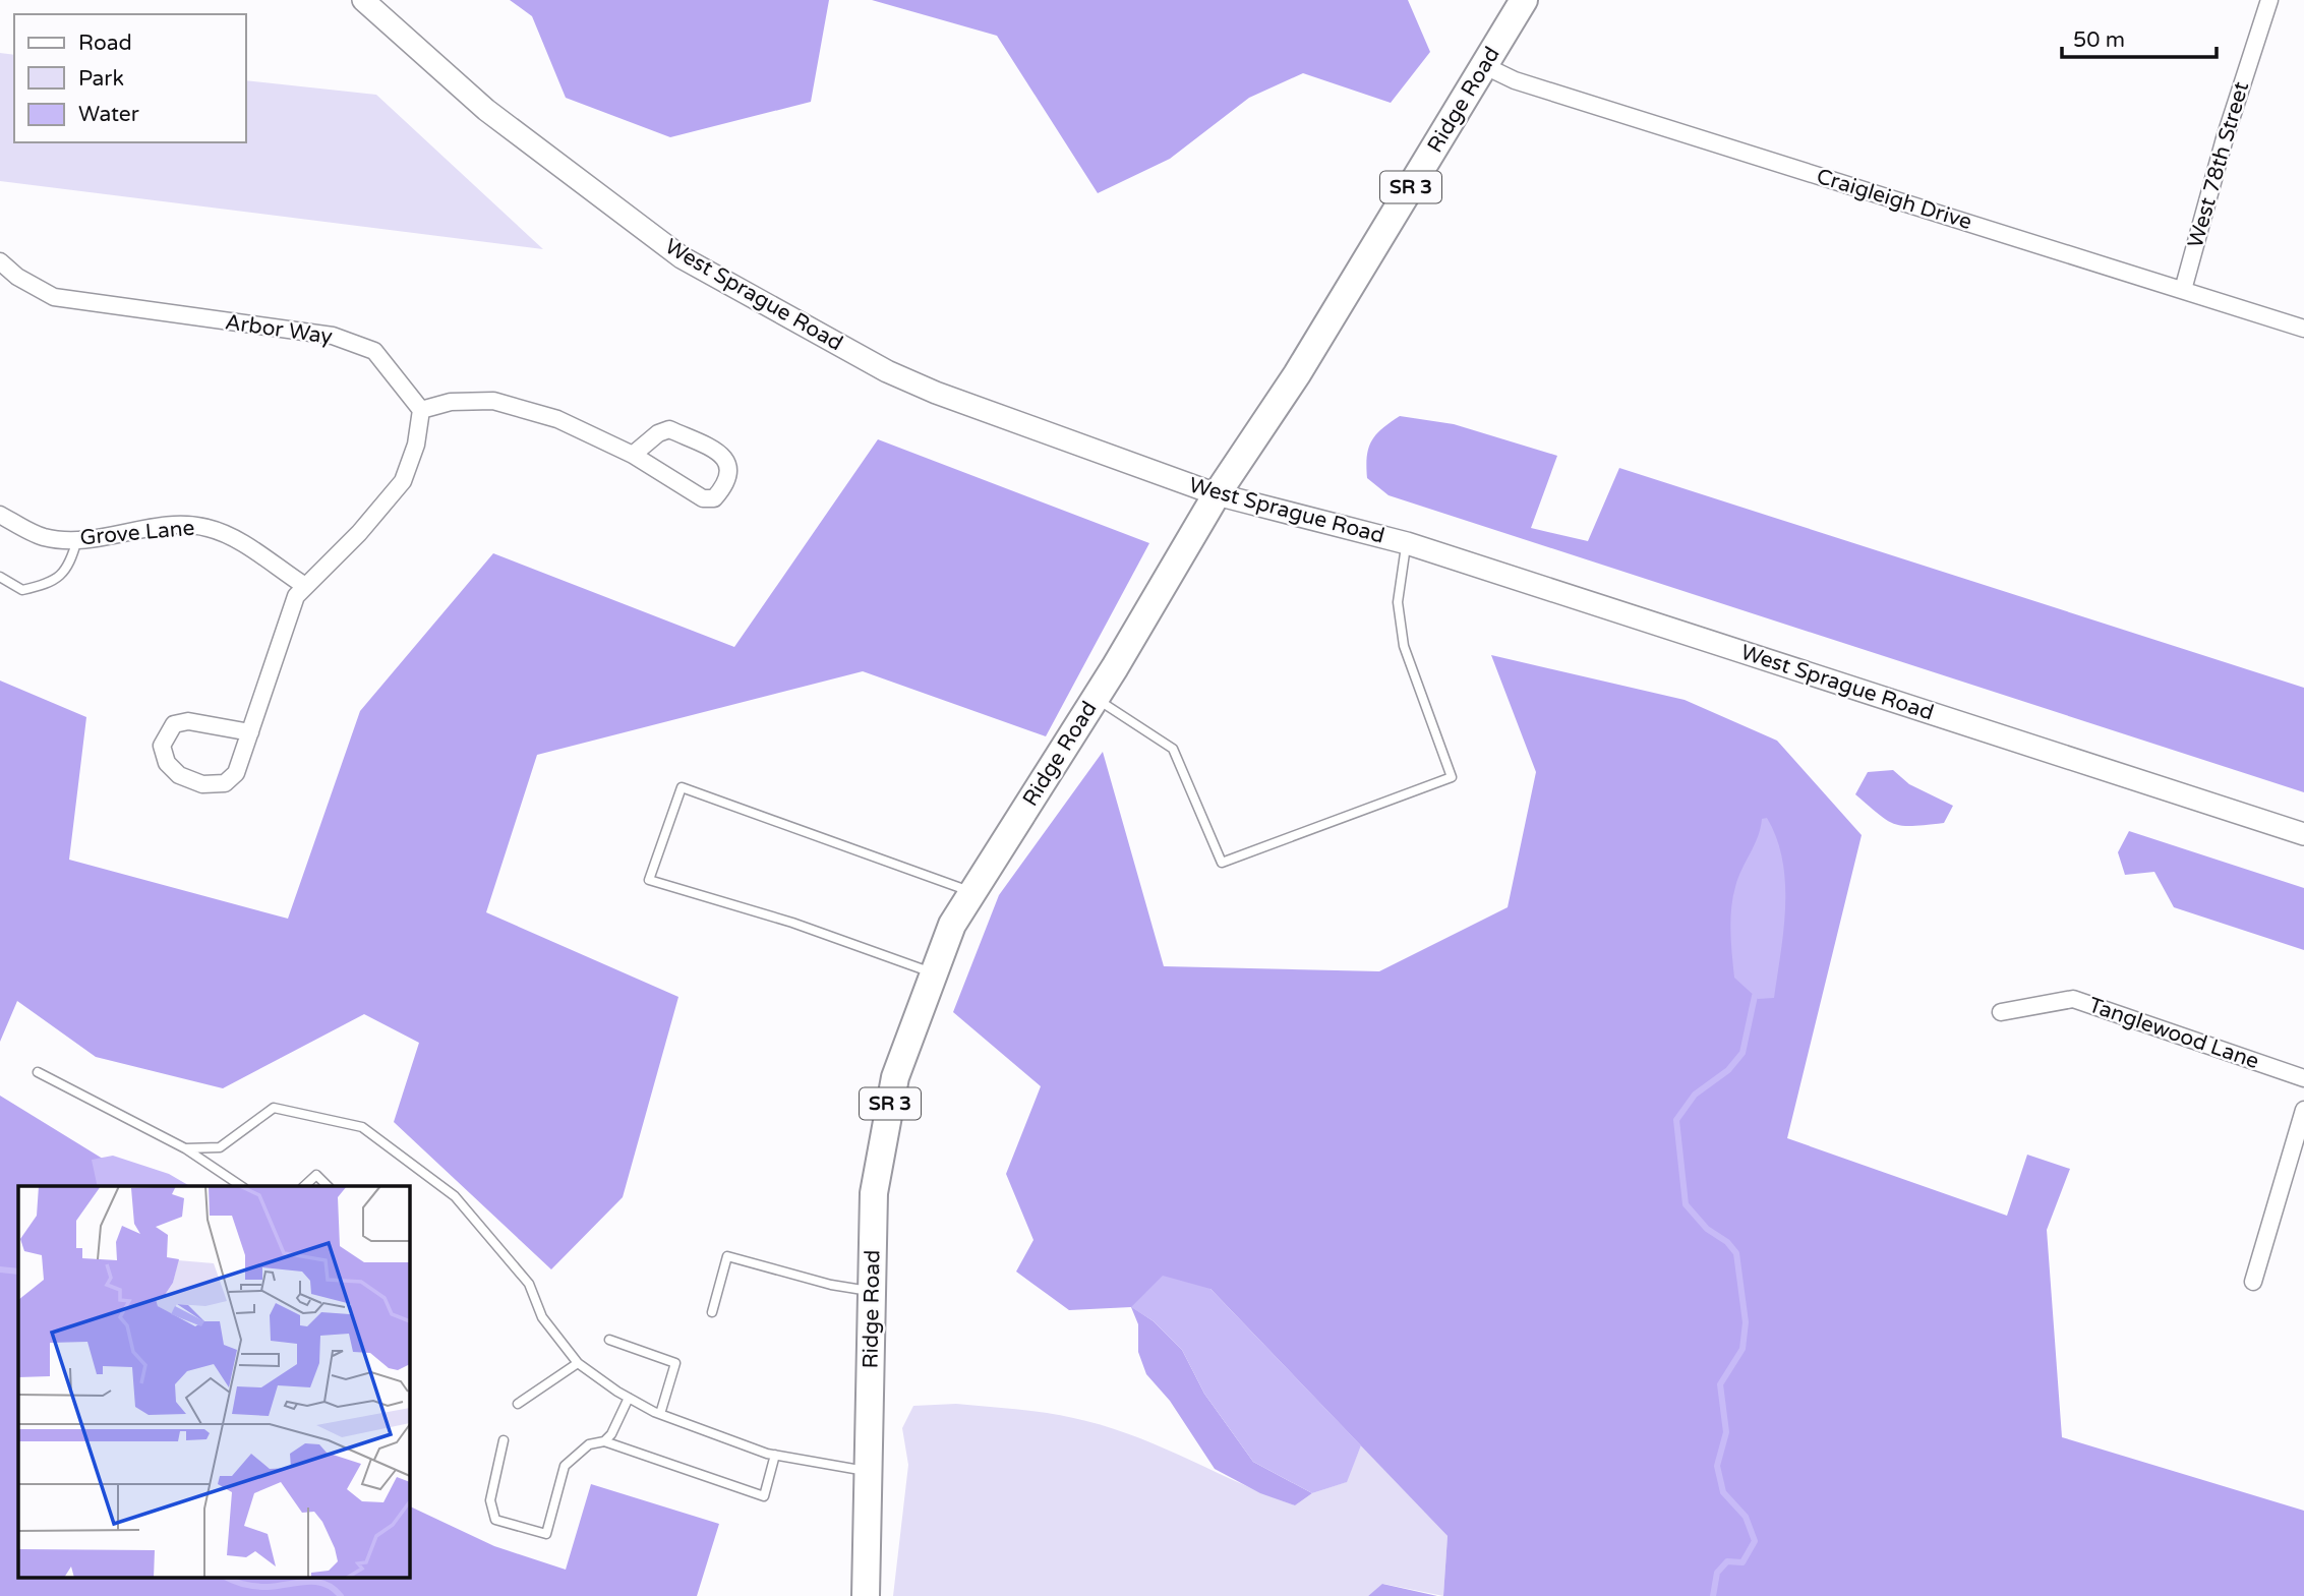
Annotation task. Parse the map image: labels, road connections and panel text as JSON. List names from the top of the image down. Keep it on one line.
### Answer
{"streets":{"main road":["Ridge Road","SR 3"],"street":["West 78th Street","Craigleigh Drive","West Sprague Road","Arbor Way","Grove Lane","Tanglewood Lane"]},"crossings":[["Ridge Road","Craigleigh Drive"],["Ridge Road","West Sprague Road"],["West 78th Street","Craigleigh Drive"]],"legend":["Road","Park","Water"],"scale_bar":"50 m"}
